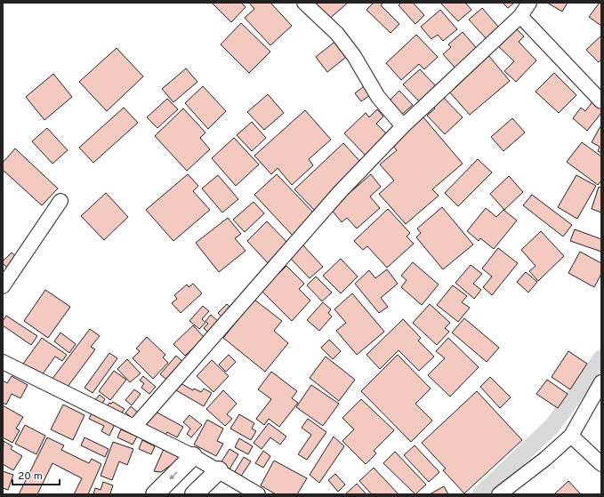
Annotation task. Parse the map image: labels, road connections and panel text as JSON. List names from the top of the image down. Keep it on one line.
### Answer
{"scale_bar":"20 m"}
